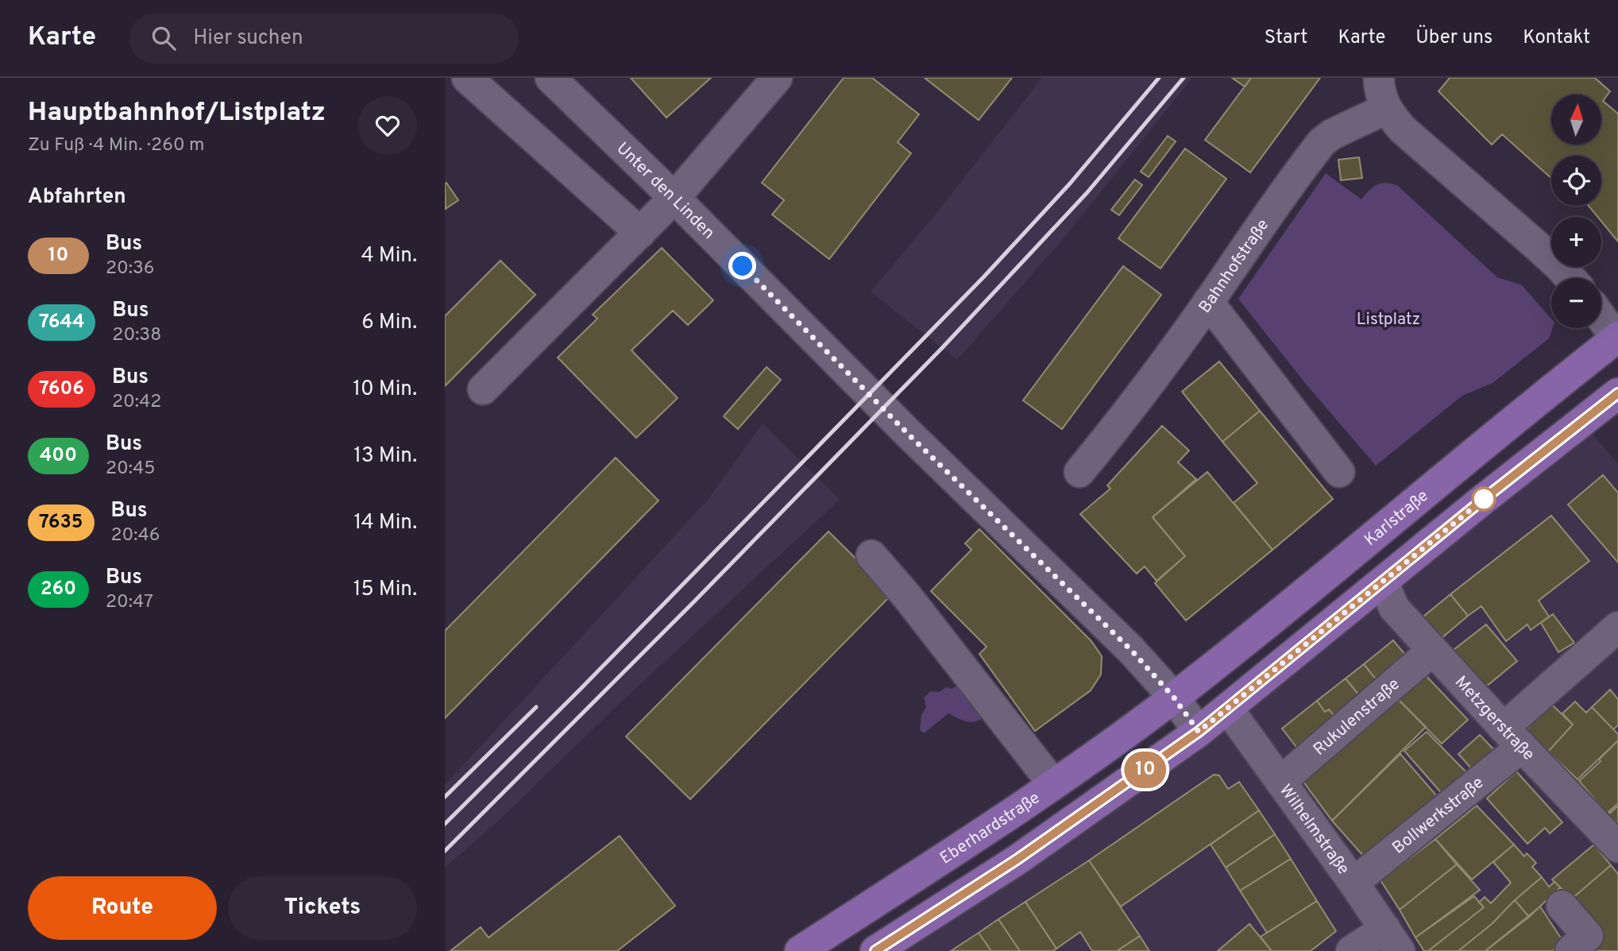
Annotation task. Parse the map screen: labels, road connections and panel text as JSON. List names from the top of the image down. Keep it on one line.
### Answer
{"streets":{"main road":["Karlstraße","Eberhardstraße"],"street":["Unter den Linden","Bahnhofstraße","Rukulenstraße","Metzgerstraße","Bollwerkstraße","Wilhelmstraße"]},"crossings":[["Unter den Linden","Karlstraße"],["Unter den Linden","Eberhardstraße"],["Karlstraße","Eberhardstraße"],["Rukulenstraße","Metzgerstraße"],["Rukulenstraße","Wilhelmstraße"],["Metzgerstraße","Bollwerkstraße"],["Bollwerkstraße","Wilhelmstraße"]],"parks":["Listplatz"],"lines":["bus line 10"],"north":"top","page":{"header":"Karte","search":"Hier suchen","nav":["Start","Karte","Über uns","Kontakt"],"heading":[["Hauptbahnhof/Listplatz","Zu Fuß · 4 Min. · 260 m"],"Abfahrten"],"on_map":"10","map_buttons":["+","−"],"list":[{"mark":"10","name":"Bus","note":"20:36","value":"4 Min."},{"mark":"7644","name":"Bus","note":"20:38","value":"6 Min."},{"mark":"7606","name":"Bus","note":"20:42","value":"10 Min."},{"mark":"400","name":"Bus","note":"20:45","value":"13 Min."},{"mark":"7635","name":"Bus","note":"20:46","value":"14 Min."},{"mark":"260","name":"Bus","note":"20:47","value":"15 Min."}],"buttons":["Route","Tickets"]}}
